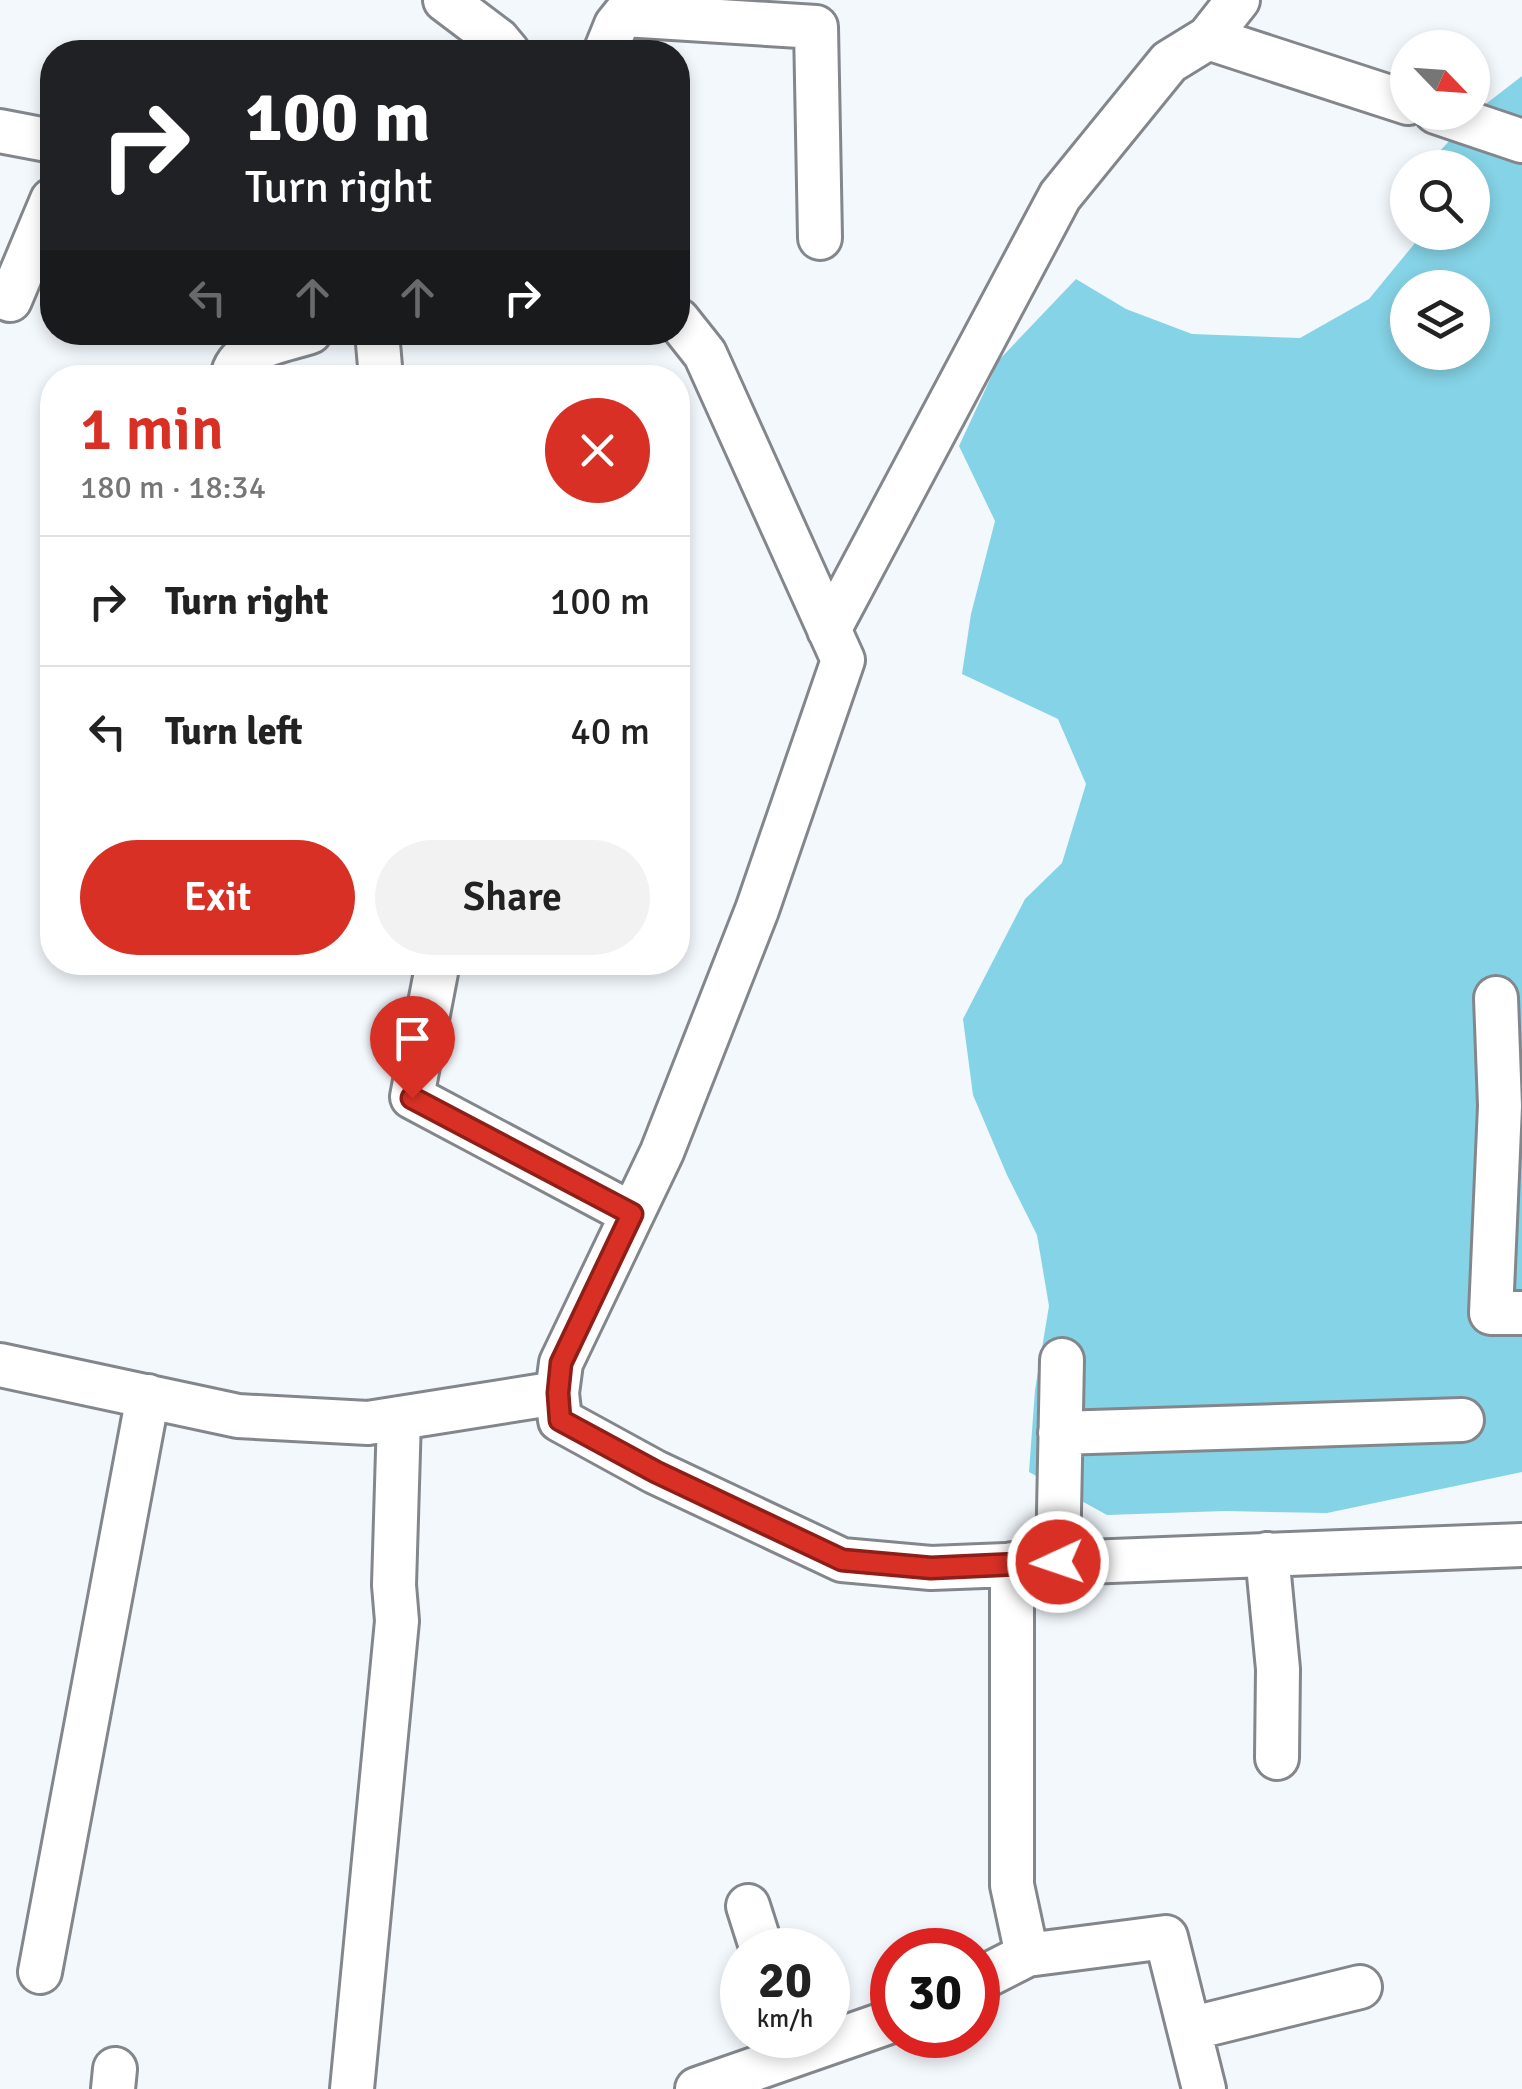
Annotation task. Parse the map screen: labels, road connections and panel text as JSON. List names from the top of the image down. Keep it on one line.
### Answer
{"north":"bottom right","page":{"turn":["100 m","Turn right"],"heading":["1 min","180 m · 18:34"],"list":[{"name":"Turn right","value":"100 m"},{"name":"Turn left","value":"40 m"}],"buttons":["Exit","Share"],"speed":"20 km/h","limit":"30"}}
